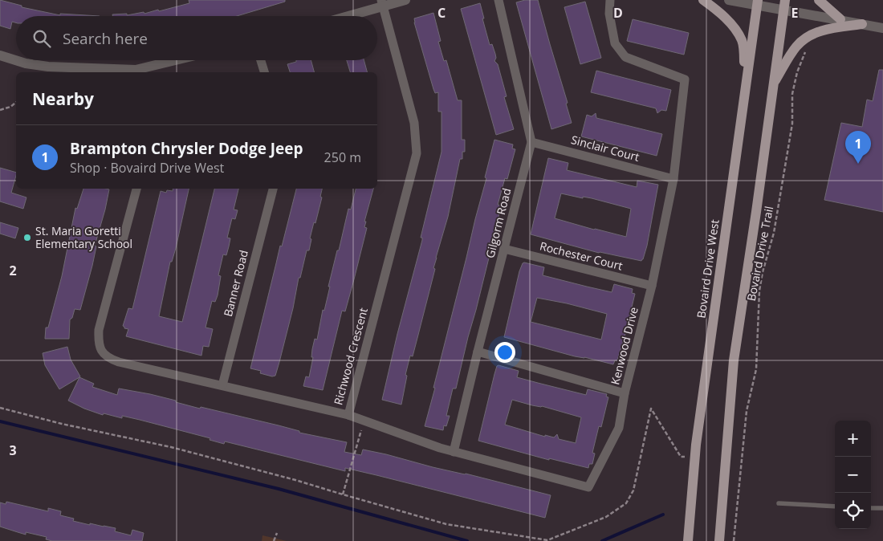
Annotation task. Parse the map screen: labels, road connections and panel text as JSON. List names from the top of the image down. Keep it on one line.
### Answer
{"streets":{"main road":["Bovaird Drive West"],"street":["Sinclair Court","Gilgorm Road","Rochester Court","Banner Road","Kenwood Drive","Richwood Crescent"],"path":["Bovaird Drive Trail"]},"crossings":[["Sinclair Court","Gilgorm Road"],["Sinclair Court","Kenwood Drive"],["Gilgorm Road","Rochester Court"],["Gilgorm Road","Kenwood Drive"],["Rochester Court","Kenwood Drive"],["Banner Road","Richwood Crescent"],["Kenwood Drive","Richwood Crescent"]],"places":["St. Maria Goretti Elementary School"],"page":{"search":"Search here","heading":"Nearby","list":[{"mark":"1","name":"Brampton Chrysler Dodge Jeep","note":"Shop · Bovaird Drive West","value":"250 m"}],"pins":"1","map_buttons":["+","−"]},"grid":{"columns":["C","D","E"],"rows":["2","3"]}}
